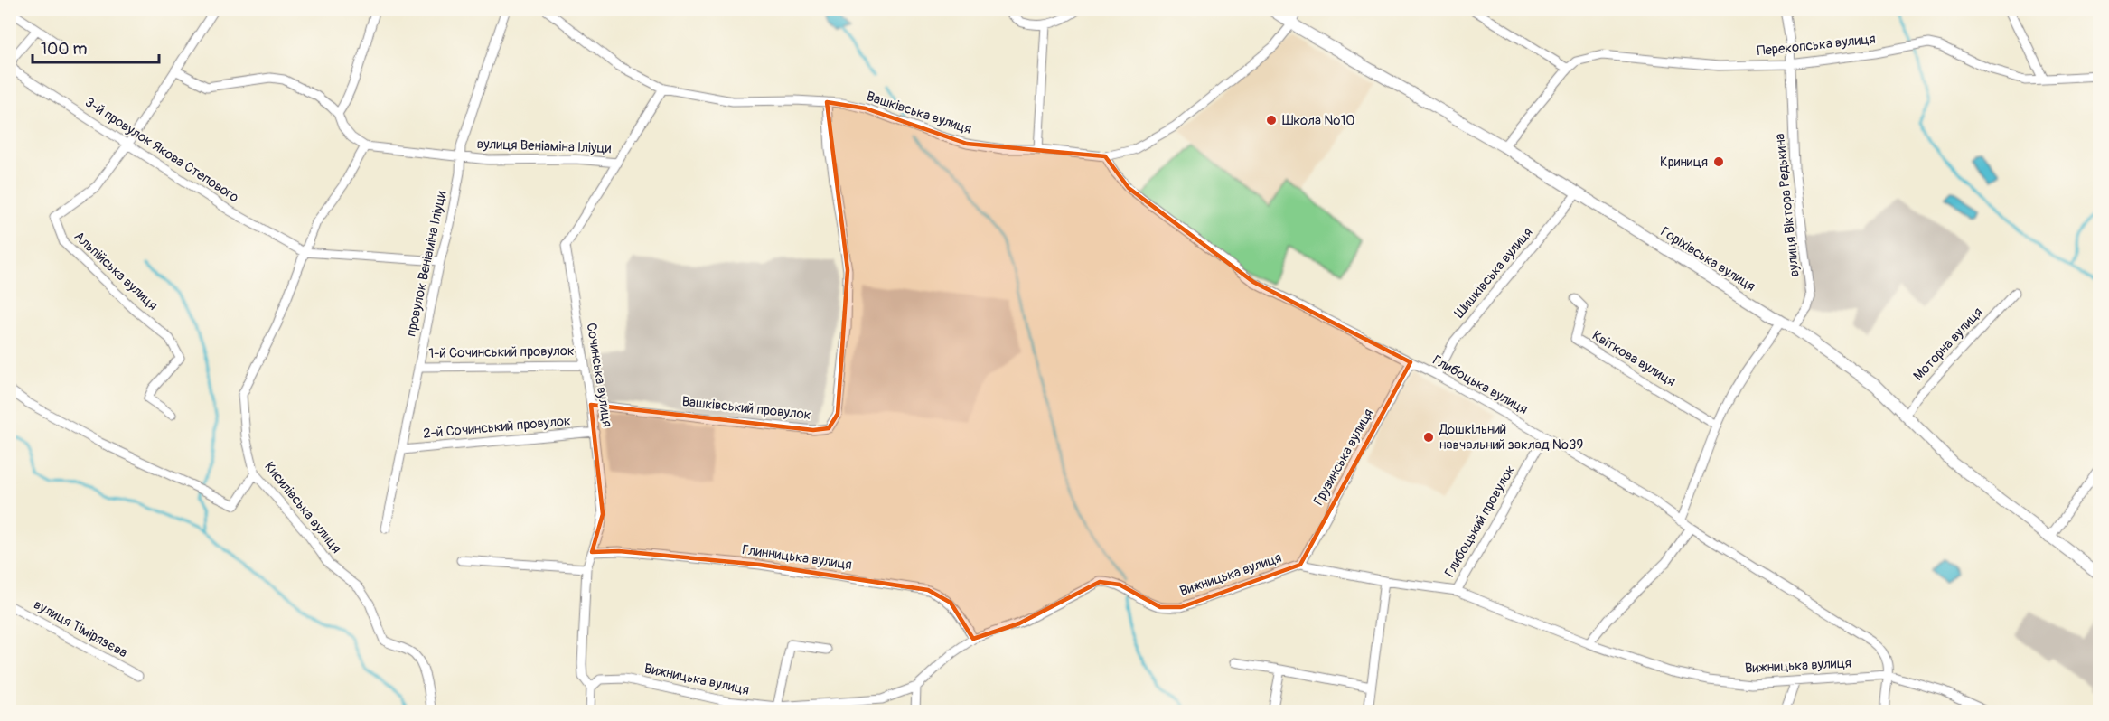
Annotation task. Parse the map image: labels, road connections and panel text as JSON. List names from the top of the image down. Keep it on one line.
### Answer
{"streets":{"street":["Перекопська вулиця","Вашківська вулиця","вулиця Веніаміна Іліуци","3-й провулок Якова Степового","вулиця Віктора Редькина","Горіхівська вулиця","провулок Веніаміна Іліуци","Альпійська вулиця","Шишківська вулиця","Моторна вулиця","1-й Сочинський провулок","Квіткова вулиця","Сочинська вулиця","Глибоцька вулиця","Вашківський провулок","2-й Сочинський провулок","Грузинська вулиця","Кисилівська вулиця","Глибоцький провулок","Глинницька вулиця","Вижницька вулиця","вулиця Тімірязєва"]},"crossings":[["Перекопська вулиця","вулиця Віктора Редькина"],["Перекопська вулиця","Горіхівська вулиця"],["Вашківська вулиця","Горіхівська вулиця"],["Вашківська вулиця","Сочинська вулиця"],["Вашківська вулиця","Глибоцька вулиця"],["Вашківська вулиця","Вашківський провулок"],["вулиця Веніаміна Іліуци","провулок Веніаміна Іліуци"],["вулиця Веніаміна Іліуци","Сочинська вулиця"],["вулиця Веніаміна Іліуци","Кисилівська вулиця"],["3-й провулок Якова Степового","Альпійська вулиця"],["3-й провулок Якова Степового","Кисилівська вулиця"],["вулиця Віктора Редькина","Горіхівська вулиця"],["Горіхівська вулиця","Шишківська вулиця"],["Горіхівська вулиця","Моторна вулиця"],["провулок Веніаміна Іліуци","1-й Сочинський провулок"],["провулок Веніаміна Іліуци","2-й Сочинський провулок"],["Шишківська вулиця","Глибоцька вулиця"],["1-й Сочинський провулок","Сочинська вулиця"],["Сочинська вулиця","Вашківський провулок"],["Сочинська вулиця","2-й Сочинський провулок"],["Сочинська вулиця","Глинницька вулиця"],["Сочинська вулиця","Вижницька вулиця"],["Глибоцька вулиця","Грузинська вулиця"],["Глибоцька вулиця","Глибоцький провулок"],["Глибоцька вулиця","Вижницька вулиця"],["Грузинська вулиця","Вижницька вулиця"],["Глибоцький провулок","Вижницька вулиця"],["Глинницька вулиця","Вижницька вулиця"]],"places":["Школа №10","Криниця","Дошкільний навчальний заклад №39"],"scale_bar":"100 m"}
